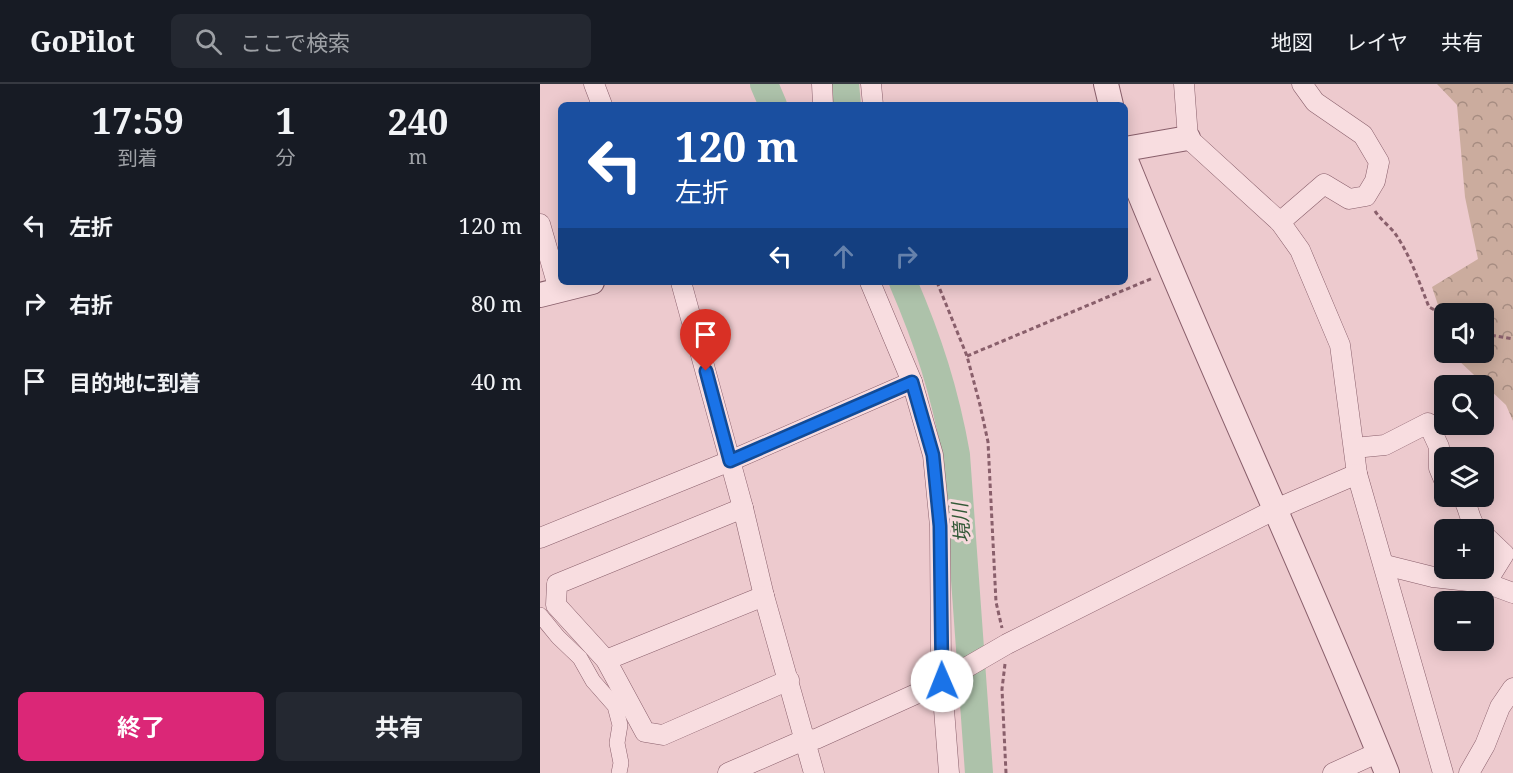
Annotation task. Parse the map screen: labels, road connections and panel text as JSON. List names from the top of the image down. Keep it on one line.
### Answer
{"water":["境川"],"page":{"header":"GoPilot","search":"ここで検索","nav":["地図","レイヤ","共有"],"eta":["17:59","到着","1","分","240","m"],"turn":["120 m","左折"],"list":[{"name":"左折","value":"120 m"},{"name":"右折","value":"80 m"},{"name":"目的地に到着","value":"40 m"}],"map_buttons":["+","−"],"buttons":["終了","共有"]}}
